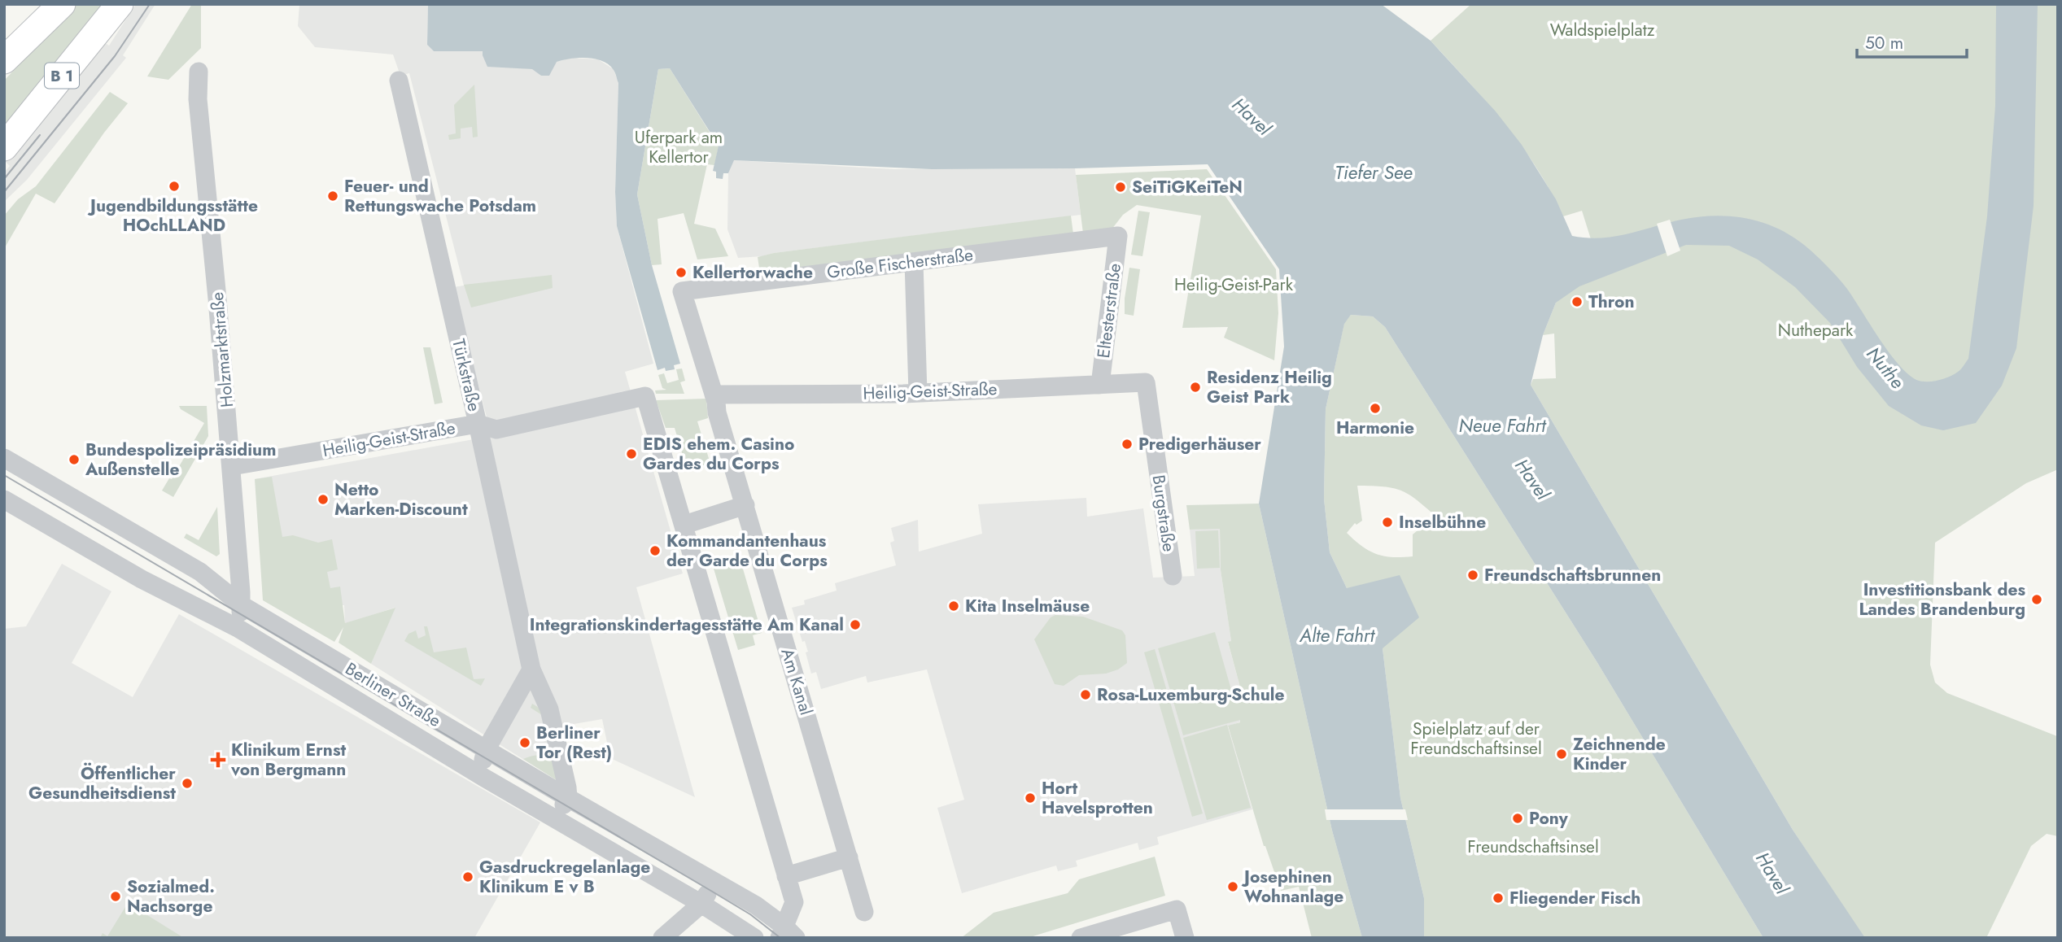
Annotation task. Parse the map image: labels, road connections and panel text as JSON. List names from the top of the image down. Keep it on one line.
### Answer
{"streets":{"highway":["B 1"],"street":["Große Fischerstraße","Eltesterstraße","Holzmarktstraße","Türkstraße","Heilig-Geist-Straße","Burgstraße","Am Kanal","Berliner Straße"]},"crossings":[["Große Fischerstraße","Eltesterstraße"],["Große Fischerstraße","Am Kanal"],["Eltesterstraße","Heilig-Geist-Straße"],["Holzmarktstraße","Heilig-Geist-Straße"],["Holzmarktstraße","Berliner Straße"],["Türkstraße","Heilig-Geist-Straße"],["Türkstraße","Berliner Straße"],["Heilig-Geist-Straße","Burgstraße"],["Heilig-Geist-Straße","Am Kanal"]],"water":["Havel","Tiefer See","Nuthe","Neue Fahrt","Alte Fahrt"],"parks":["Waldspielplatz","Uferpark am Kellertor","Heilig-Geist-Park","Nuthepark","Spielplatz auf der Freundschaftsinsel","Freundschaftsinsel"],"places":{"other":["Jugendbildungsstätte HOchLLAND","SeiTiGKeiTeN","Feuer- und Rettungswache Potsdam","Kellertorwache","Thron","Residenz Heilig Geist Park","Harmonie","Predigerhäuser","EDIS ehem. Casino Gardes du Corps","Bundespolizeipräsidium Außenstelle","Netto Marken-Discount","Inselbühne","Kommandantenhaus der Garde du Corps","Freundschaftsbrunnen","Investitionsbank des Landes Brandenburg","Kita Inselmäuse","Integrationskindertagesstätte Am Kanal","Rosa-Luxemburg-Schule","Berliner Tor (Rest)","Zeichnende Kinder","Öffentlicher Gesundheitsdienst","Hort Havelsprotten","Pony","Gasdruckregelanlage Klinikum E v B","Josephinen Wohnanlage","Sozialmed. Nachsorge","Fliegender Fisch"],"health":["Klinikum Ernst von Bergmann"]},"scale_bar":"50 m"}
